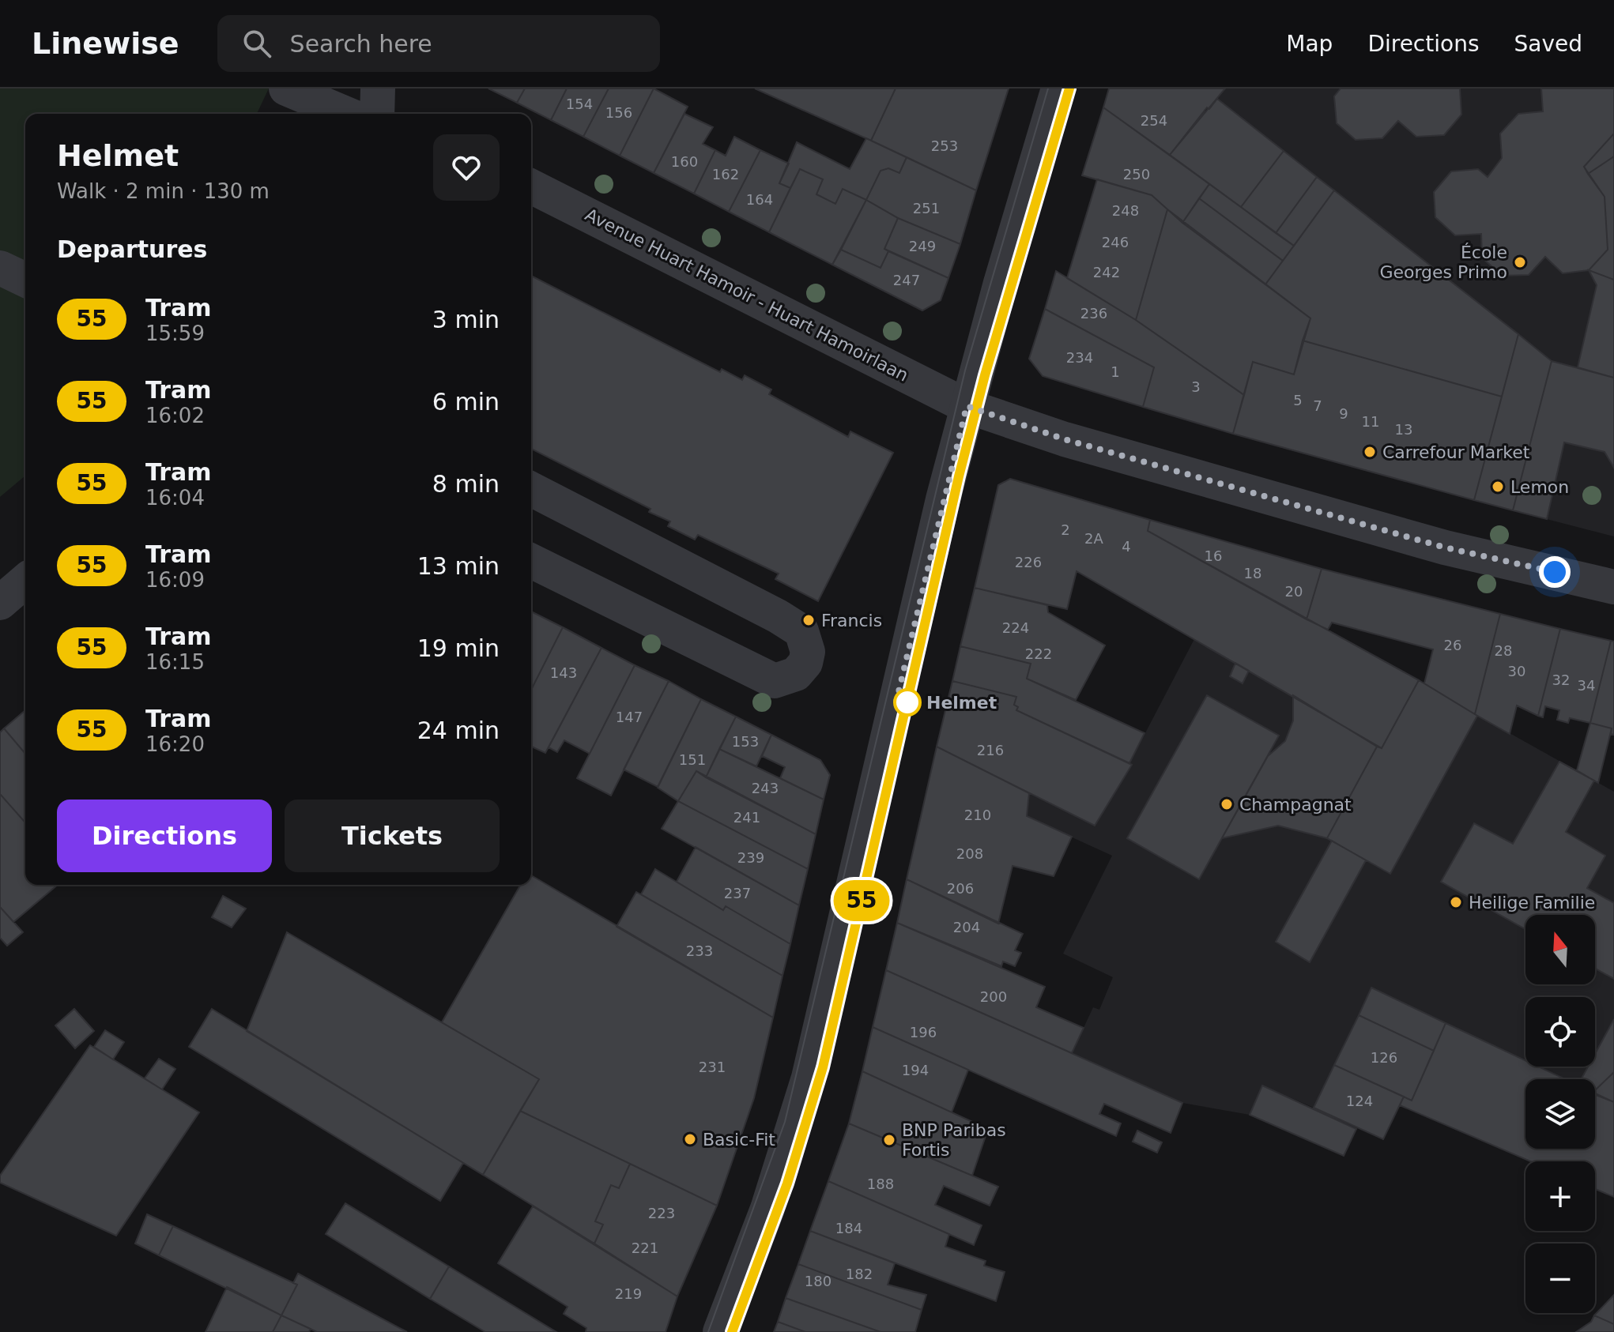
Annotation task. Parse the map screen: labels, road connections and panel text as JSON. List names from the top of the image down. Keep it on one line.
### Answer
{"streets":{"street":["Avenue Huart Hamoir - Huart Hamoirlaan"]},"places":["École Georges Primo","Carrefour Market","Lemon","Francis","Helmet","Champagnat","Heilige Familie","Basic-Fit","BNP Paribas Fortis"],"lines":["tram line 55"],"house_numbers":["154","156","254","253","160","162","250","164","251","248","246","249","242","247","236","234","1","3","5","7","9","11","13","2","2A","4","16","226","18","20","224","26","28","222","30","143","32","34","147","153","216","151","243","210","241","208","239","206","237","204","233","200","196","126","231","194","124","188","223","184","221","182","180","219"],"north":"top","page":{"header":"Linewise","search":"Search here","nav":["Map","Directions","Saved"],"on_map":"55","heading":[["Helmet","Walk · 2 min · 130 m"],"Departures"],"list":[{"mark":"55","name":"Tram","note":"15:59","value":"3 min"},{"mark":"55","name":"Tram","note":"16:02","value":"6 min"},{"mark":"55","name":"Tram","note":"16:04","value":"8 min"},{"mark":"55","name":"Tram","note":"16:09","value":"13 min"},{"mark":"55","name":"Tram","note":"16:15","value":"19 min"},{"mark":"55","name":"Tram","note":"16:20","value":"24 min"}],"buttons":["Directions","Tickets"],"map_buttons":["+","−"]}}
